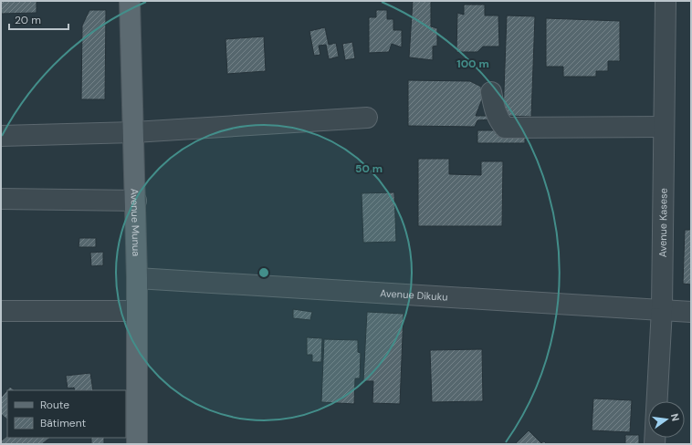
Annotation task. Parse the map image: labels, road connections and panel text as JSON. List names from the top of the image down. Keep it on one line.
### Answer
{"streets":{"main road":["Avenue Munua"],"street":["Avenue Kasese","Avenue Dikuku"]},"crossings":[["Avenue Munua","Avenue Dikuku"],["Avenue Kasese","Avenue Dikuku"]],"legend":["Route","Bâtiment"],"scale_bar":"20 m","north":"right","rings":["100 m","50 m"]}
